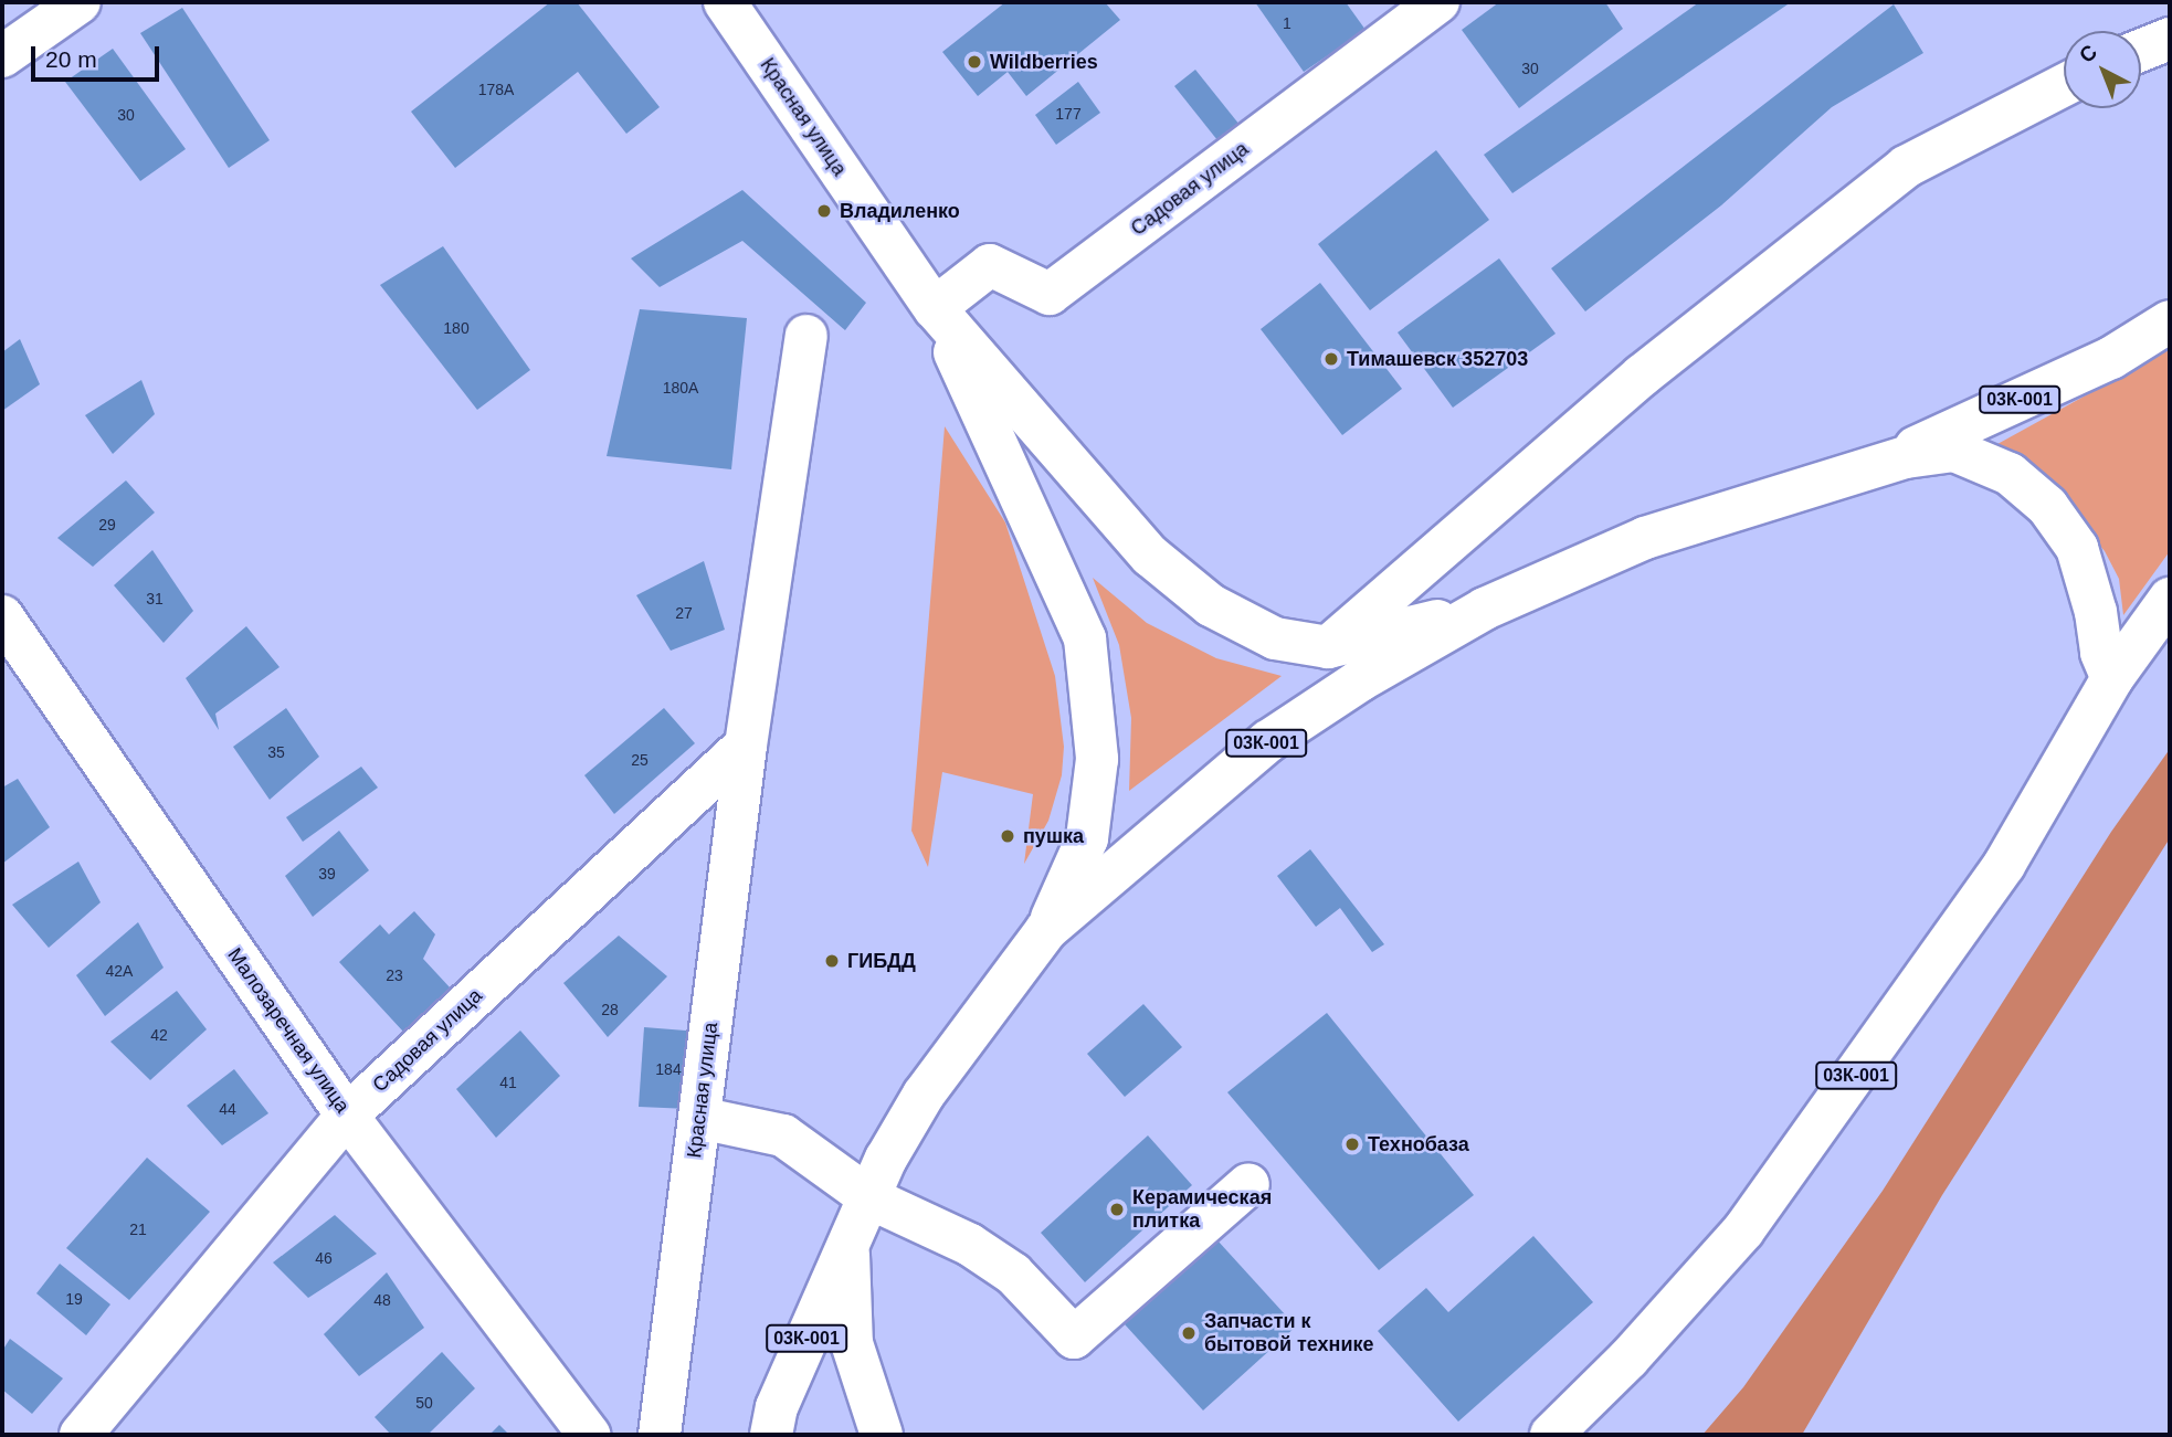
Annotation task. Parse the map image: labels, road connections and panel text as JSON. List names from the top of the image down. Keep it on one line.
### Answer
{"streets":{"main road":["Красная улица","Садовая улица","03К-001","Малозаречная улица"]},"crossings":[["Красная улица","Садовая улица"],["Садовая улица","Малозаречная улица"]],"places":["Wildberries","Владиленко","Тимашевск 352703","пушка","ГИБДД","Технобаза","Керамическая плитка","Запчасти к бытовой технике"],"house_numbers":["1","30","178А","177","30","180","180А","29","31","27","35","25","39","42А","23","28","42","184","41","44","21","46","19","48","50"],"scale_bar":"20 m","north":"top left"}
